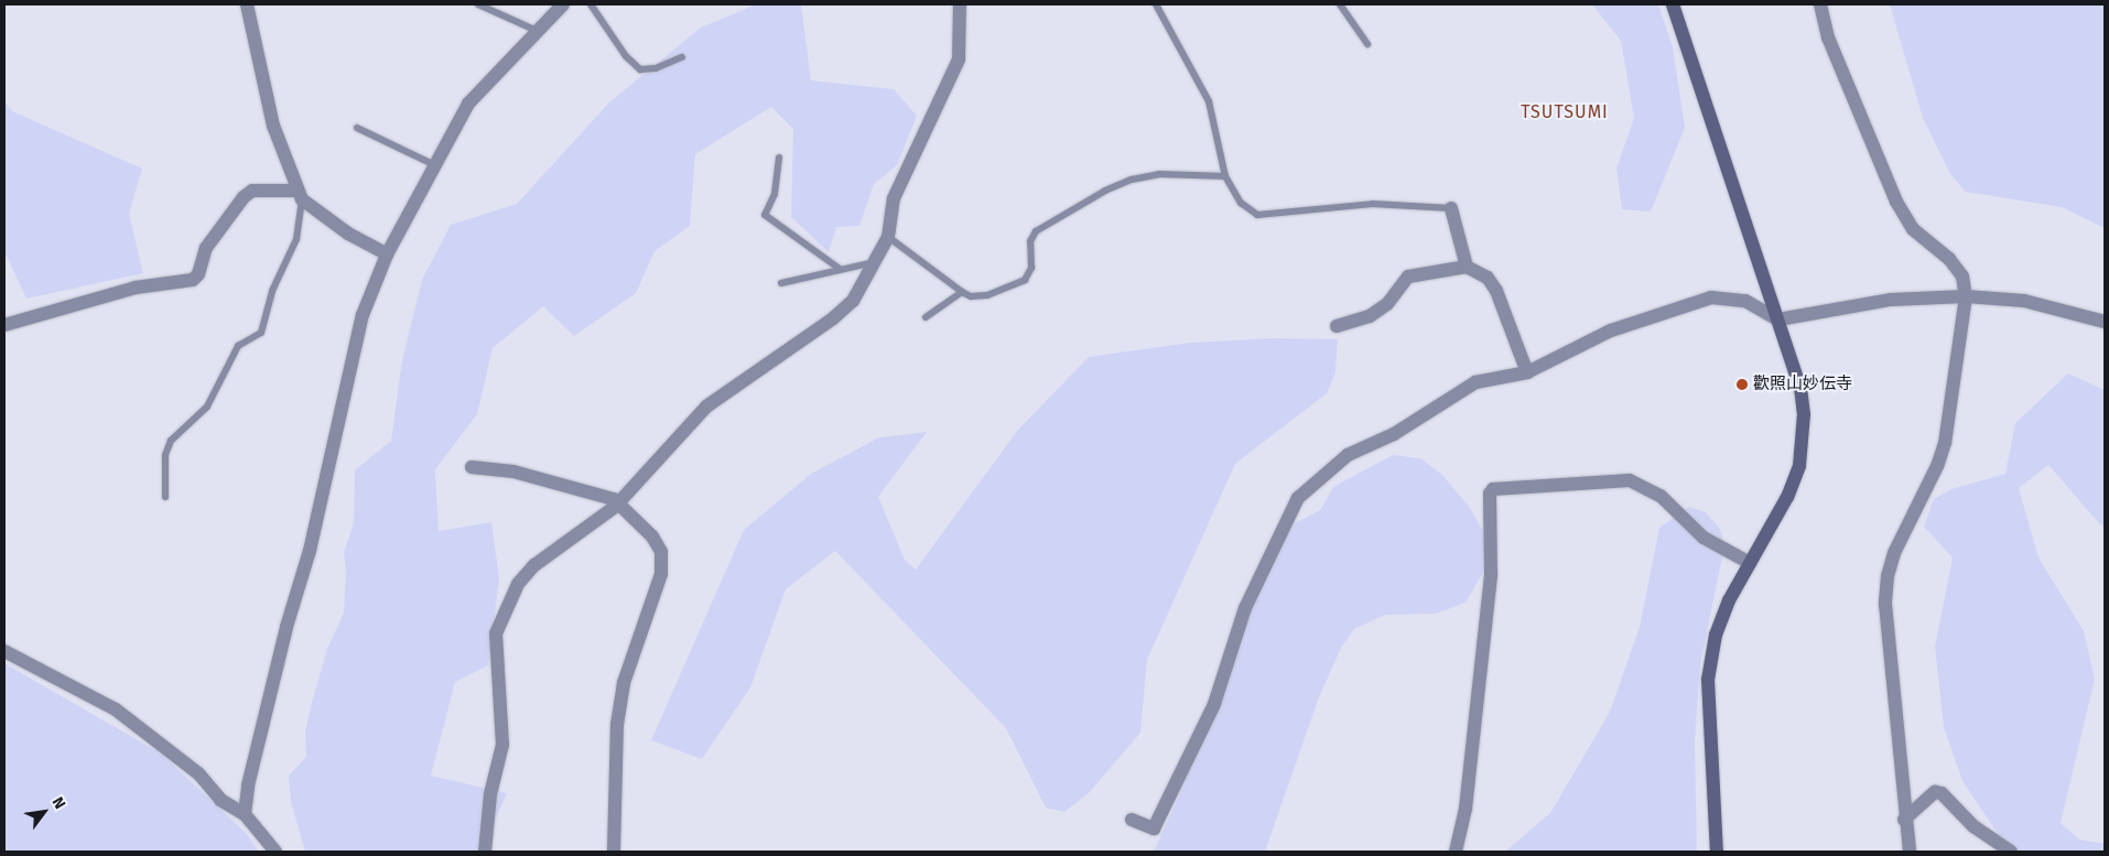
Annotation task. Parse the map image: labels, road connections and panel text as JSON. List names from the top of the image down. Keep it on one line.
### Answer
{"districts":["TSUTSUMI"],"places":["歡照山妙伝寺"],"north":"top right"}
